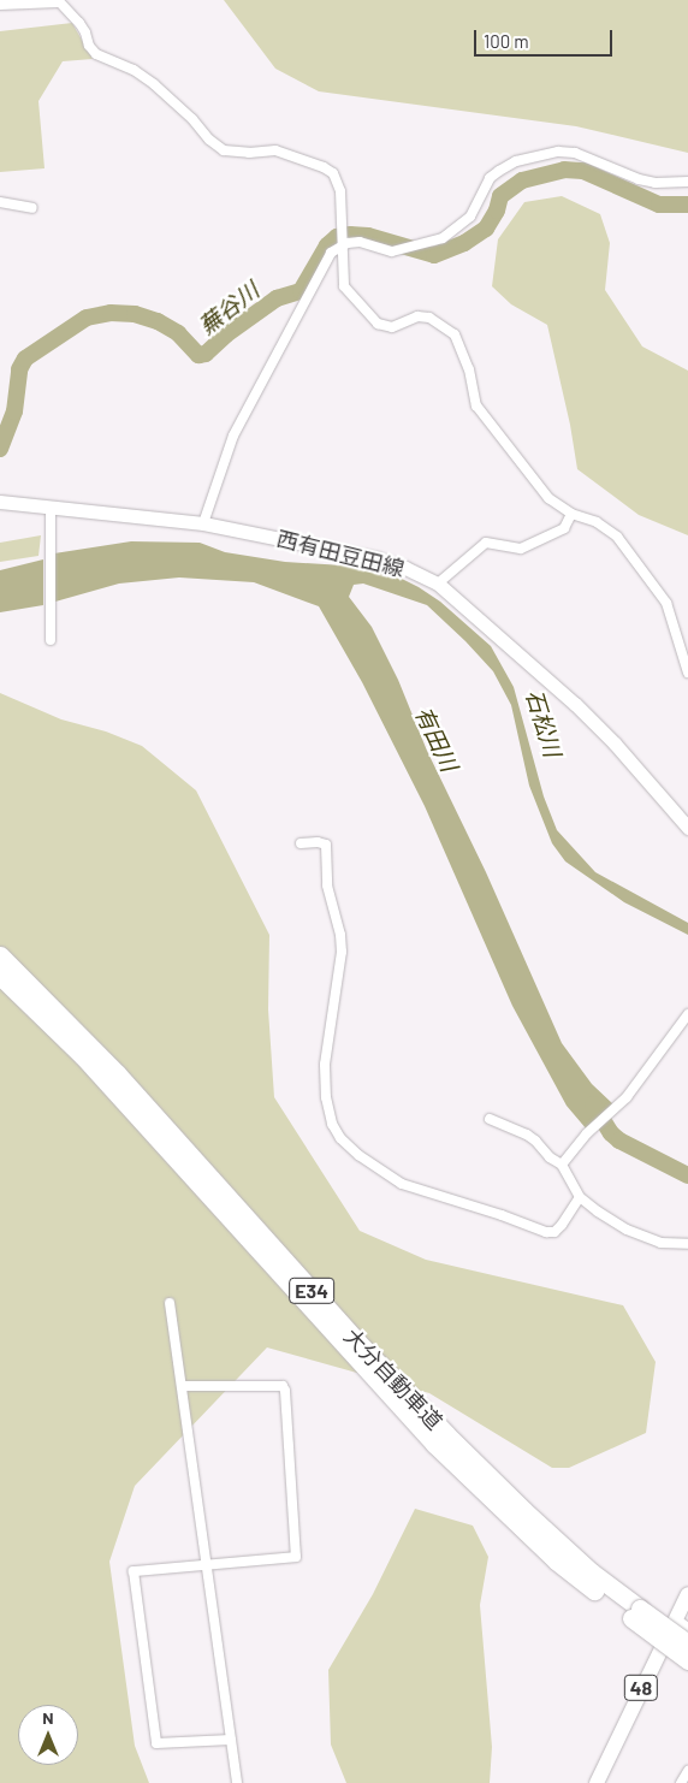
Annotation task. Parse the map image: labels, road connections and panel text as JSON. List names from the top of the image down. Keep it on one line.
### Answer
{"streets":{"highway":["E34","大分自動車道"],"main road":["西有田豆田線","48"]},"water":["蕪谷川","石松川","有田川"],"scale_bar":"100 m","north":"top"}
